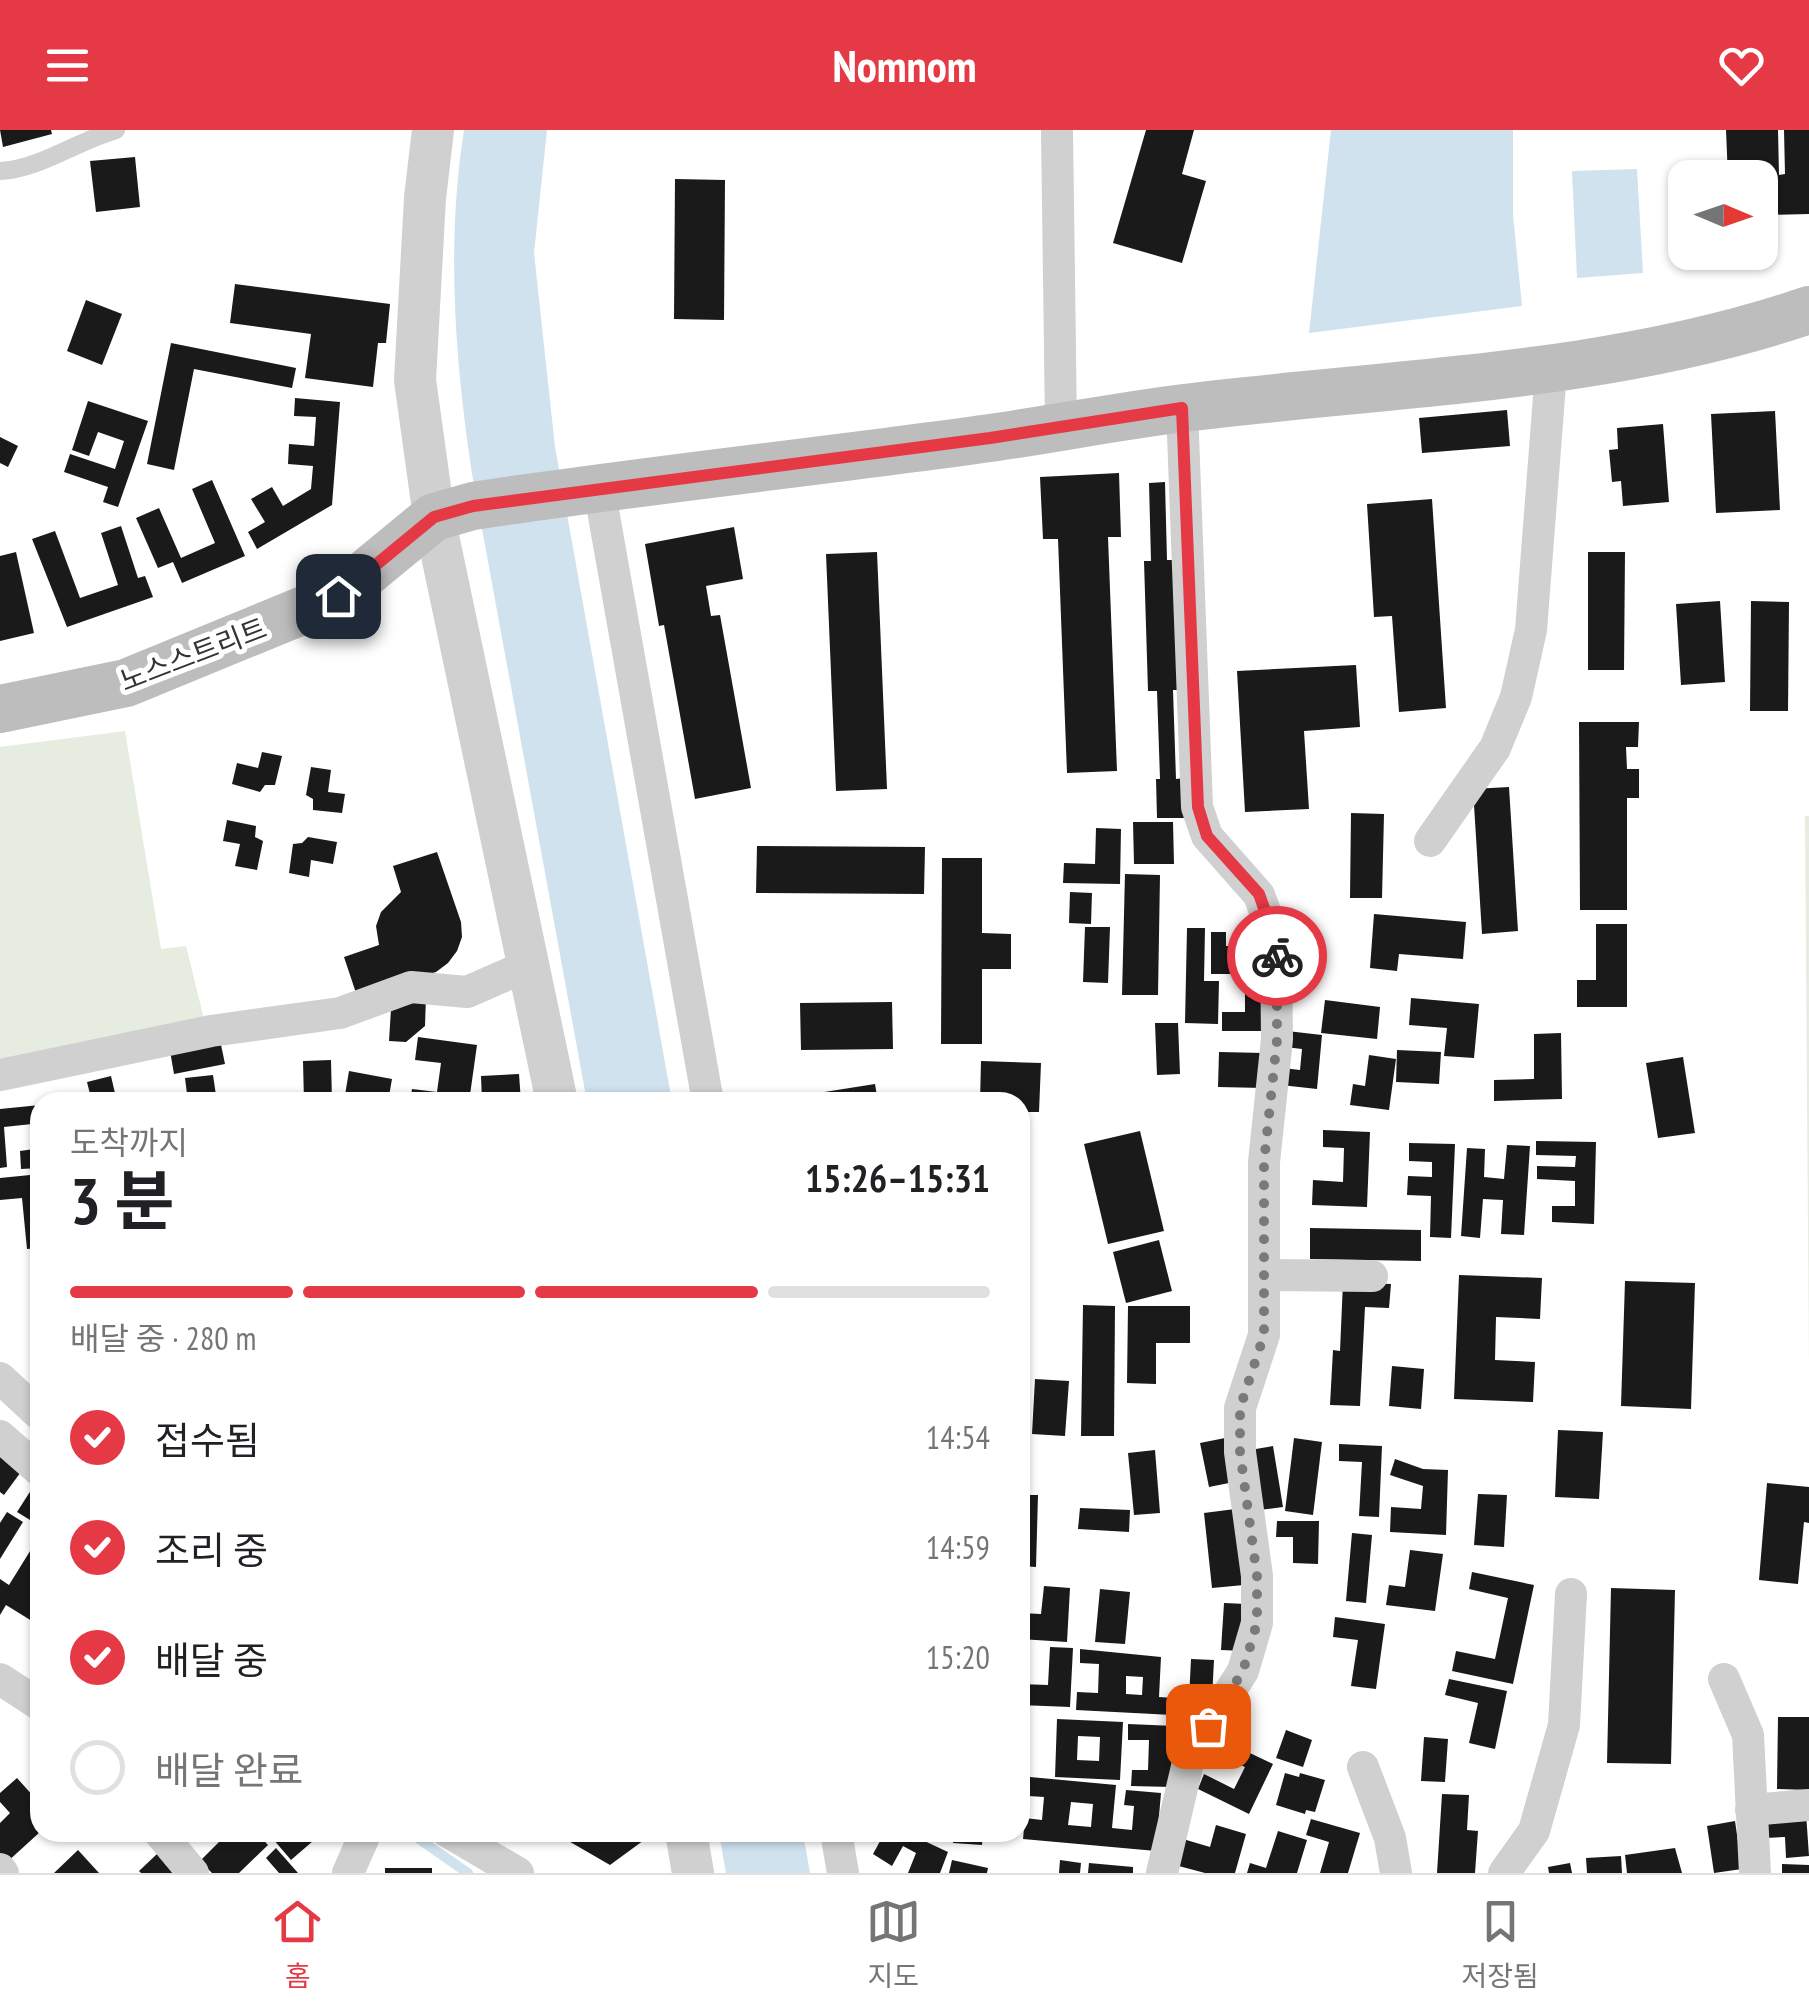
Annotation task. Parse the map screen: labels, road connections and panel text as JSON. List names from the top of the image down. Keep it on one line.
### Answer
{"streets":{"main road":["노스스트리트"]},"north":"right","page":{"header":"Nomnom","heading":["3 분","도착까지","15:26–15:31"],"bar":"배달 중 · 280 m","list":[["접수됨","14:54"],["조리 중","14:59"],["배달 중","15:20"],"배달 완료"],"tabs":["홈","지도","저장됨"]}}
